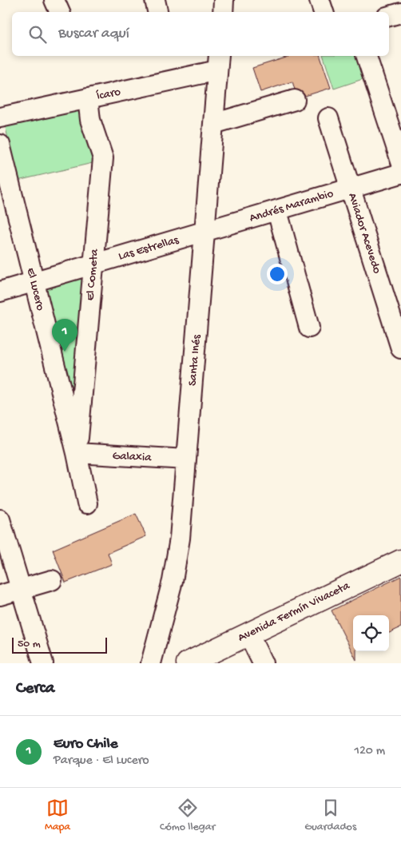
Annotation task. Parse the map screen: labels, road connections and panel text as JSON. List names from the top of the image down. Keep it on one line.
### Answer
{"streets":{"main road":["Avenida Fermín Vivaceta"],"street":["Ícaro","Andrés Marambio","Aviador Acevedo","Las Estrellas","El Cometa","El Lucero","Santa Inés","Galaxia"]},"crossings":[["Ícaro","El Cometa"],["Ícaro","Santa Inés"],["Andrés Marambio","Aviador Acevedo"],["Andrés Marambio","Las Estrellas"],["Andrés Marambio","Santa Inés"],["Las Estrellas","El Cometa"],["Las Estrellas","El Lucero"],["Las Estrellas","Santa Inés"],["El Cometa","El Lucero"],["El Cometa","Galaxia"],["El Lucero","Galaxia"],["Santa Inés","Galaxia"]],"scale_bar":"50 m","page":{"search":"Buscar aquí","pins":"1","scale":"50 m","heading":"Cerca","list":[{"mark":"1","name":"Euro Chile","note":"Parque · El Lucero","value":"120 m"}],"nav":["Mapa","Cómo llegar","Guardados"]}}
